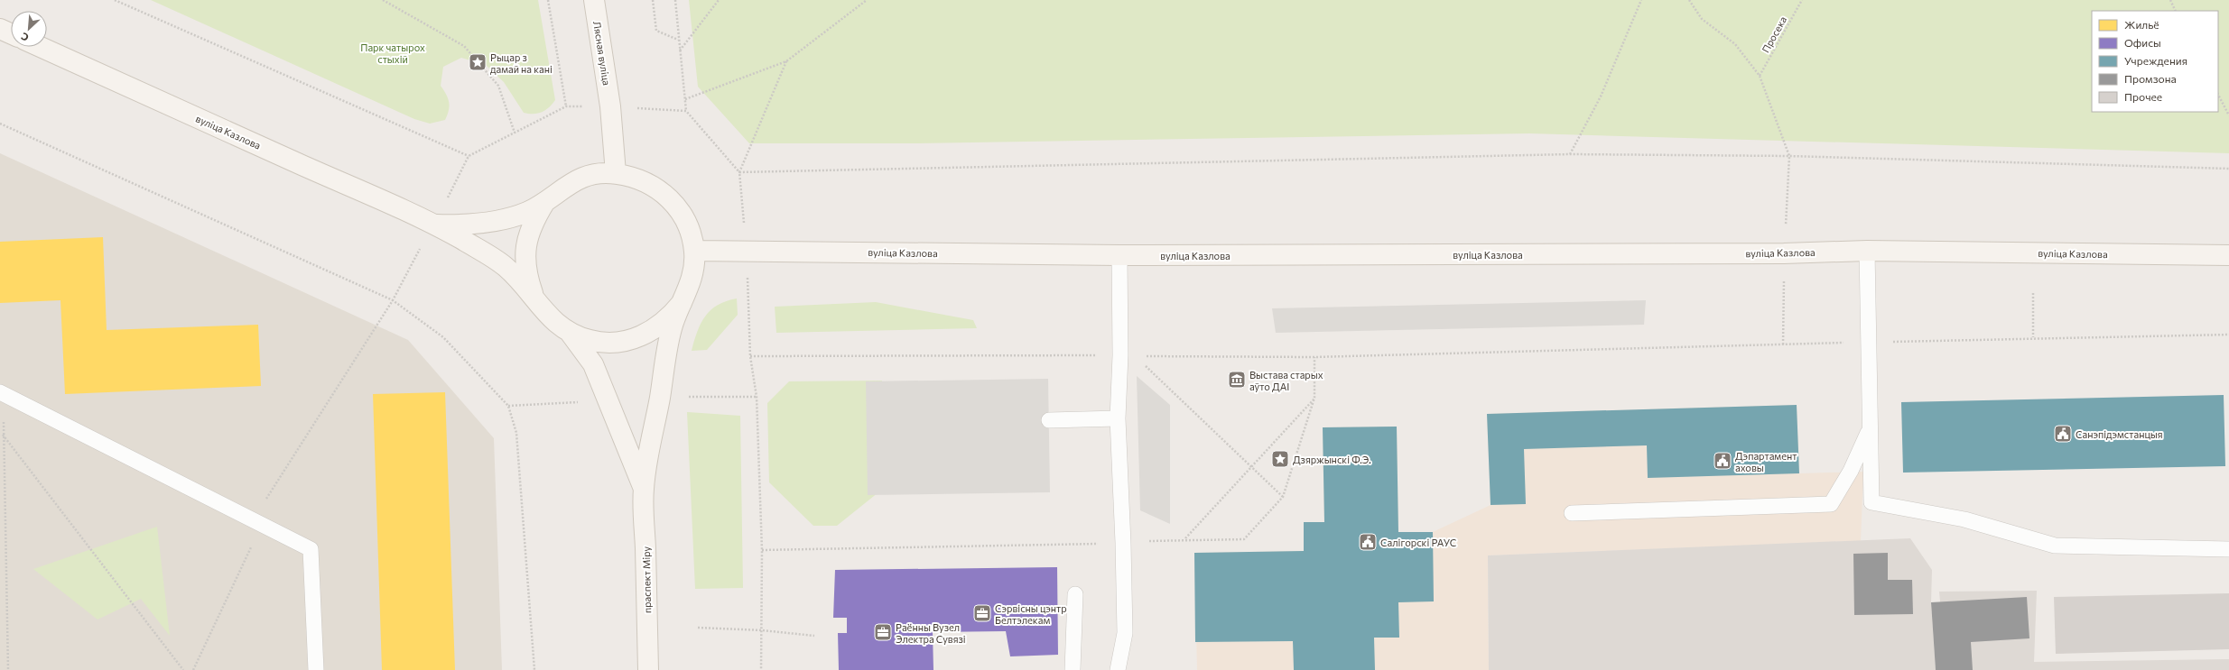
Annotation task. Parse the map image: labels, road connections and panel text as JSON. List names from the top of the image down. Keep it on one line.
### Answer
{"streets":{"main road":["Лясная вуліца","вуліца Казлова","праспект Міру"],"path":["Просека"]},"parks":["Парк чатырох стыхій"],"places":{"place":["Рыцар з дамай на кані","Дзяржынскі Ф.Э."],"museum":["Выстава старых аўто ДАІ"],"public building":["Санэпідэмстанцыя","Дэпартамент аховы","Салігорскі РАУС"],"office":["Сэрвісны цэнтр Белтэлекам","Раённы Вузел Электра Сувязі"]},"legend":["Жильё","Офисы","Учреждения","Промзона","Прочее"],"north":"bottom left"}
